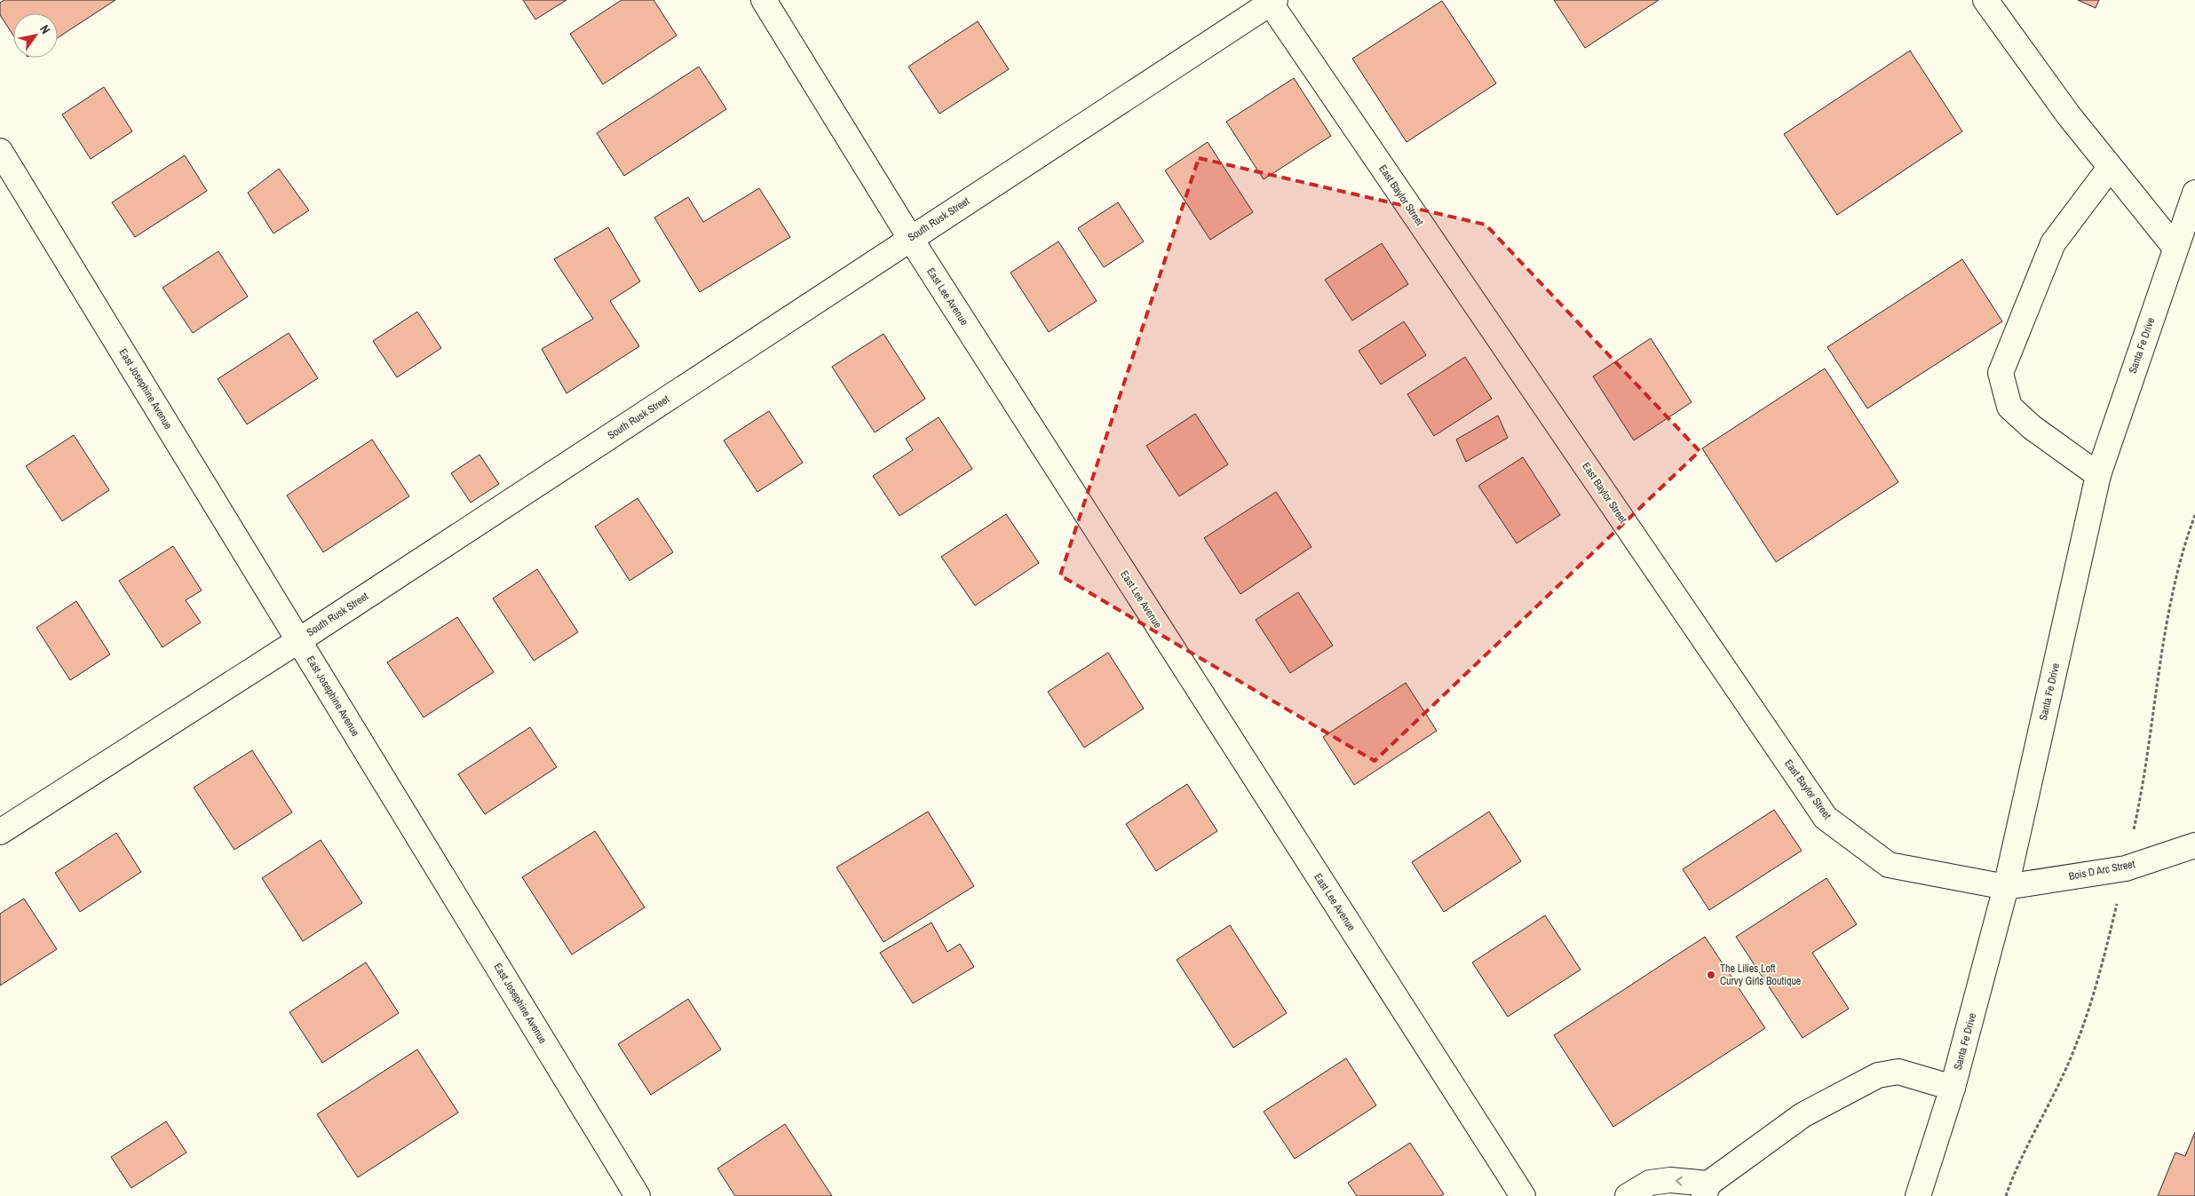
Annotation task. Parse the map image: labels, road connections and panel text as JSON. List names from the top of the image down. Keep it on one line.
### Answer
{"streets":{"street":["East Baylor Street","South Rusk Street","East Lee Avenue","Santa Fe Drive","East Josephine Avenue","Bois D Arc Street"]},"crossings":[["East Baylor Street","South Rusk Street"],["East Baylor Street","Santa Fe Drive"],["East Baylor Street","Bois D Arc Street"],["South Rusk Street","East Lee Avenue"],["South Rusk Street","East Josephine Avenue"],["Santa Fe Drive","Bois D Arc Street"]],"places":["The Lilies Loft Curvy Girls Boutique"],"north":"top right"}
